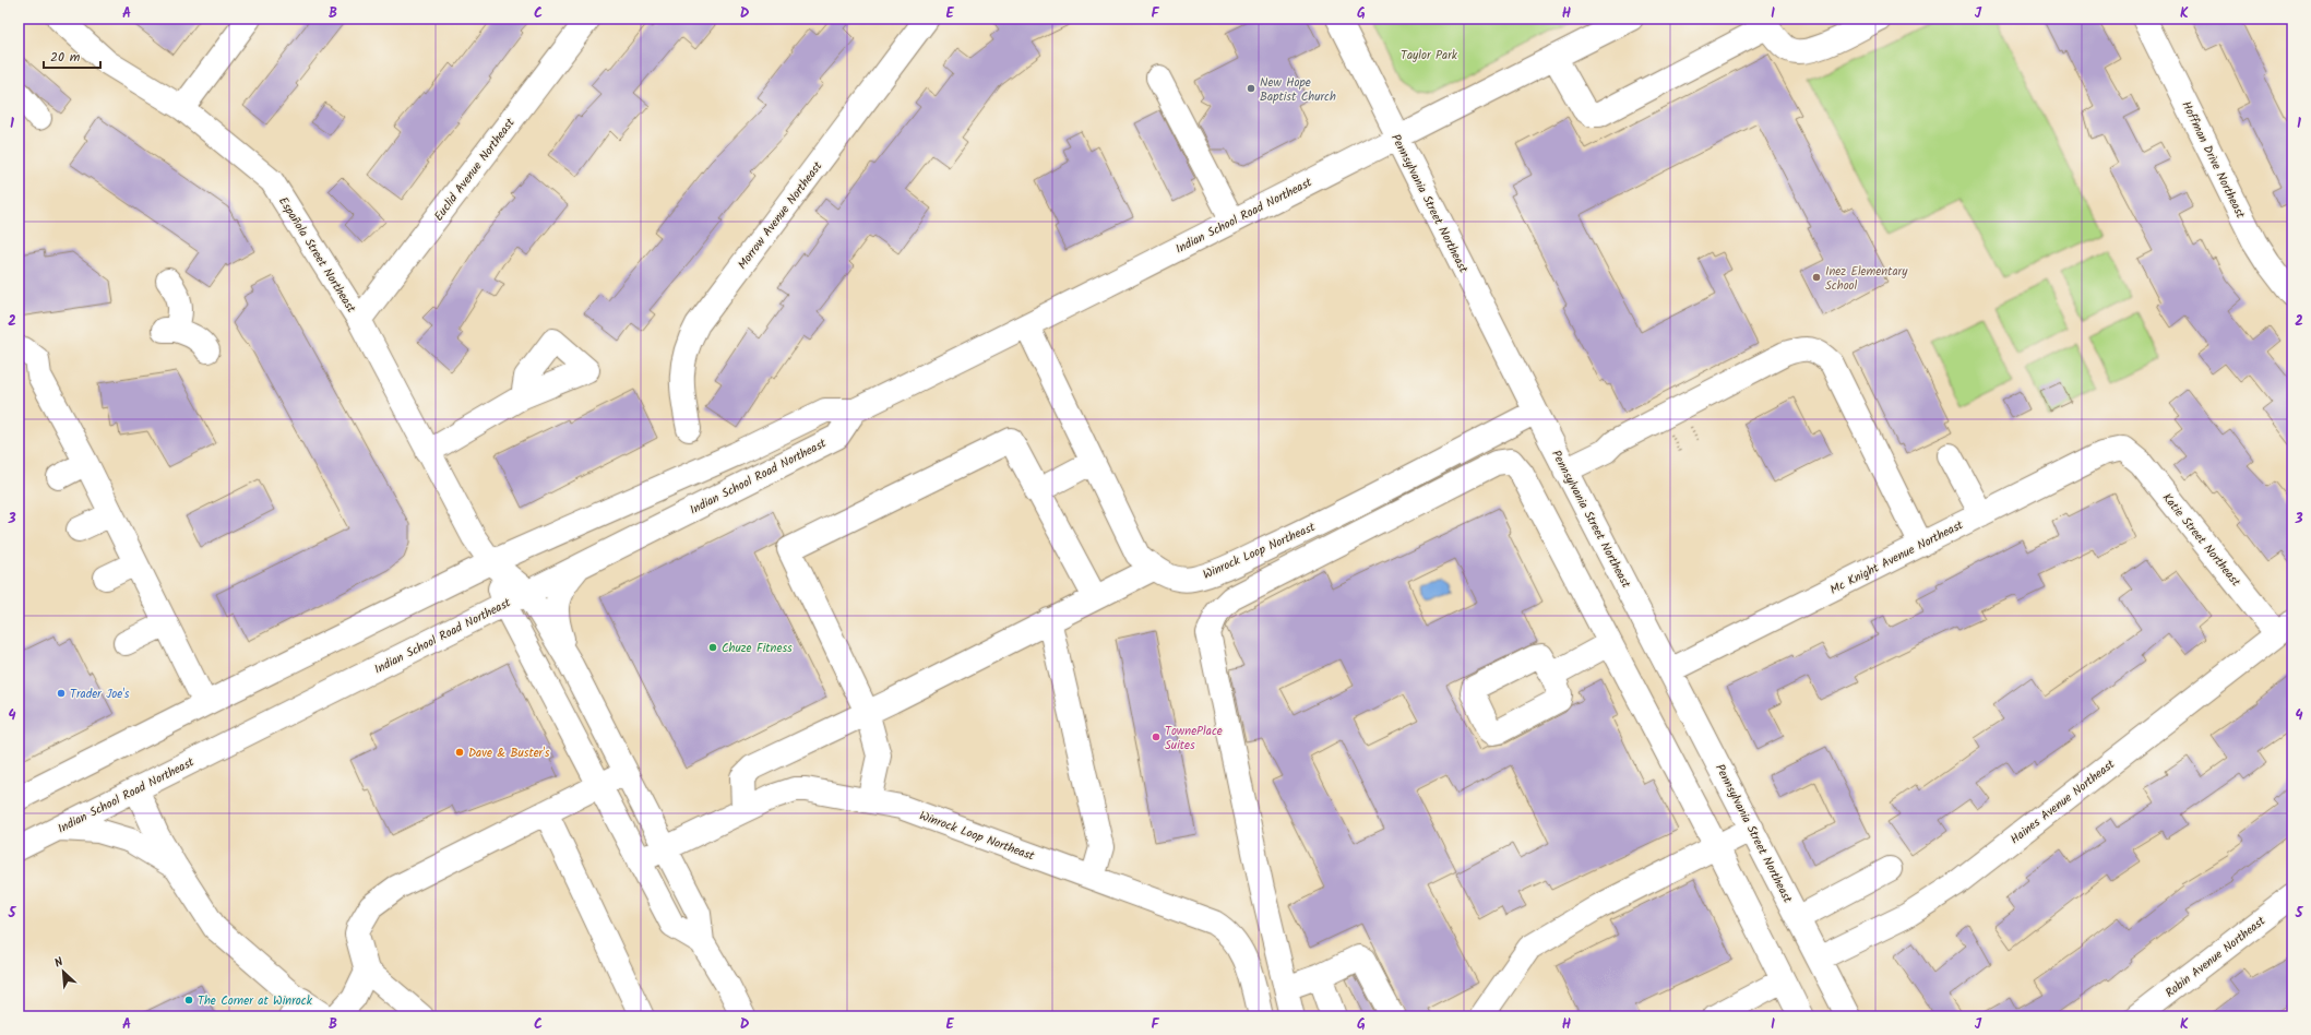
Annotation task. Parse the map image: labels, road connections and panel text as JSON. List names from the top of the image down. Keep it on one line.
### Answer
{"streets":{"street":["Hoffman Drive Northeast","Euclid Avenue Northeast","Pennsylvania Street Northeast","Morrow Avenue Northeast","Indian School Road Northeast","Española Street Northeast","Katie Street Northeast","Winrock Loop Northeast","Mc Knight Avenue Northeast","Haines Avenue Northeast","Robin Avenue Northeast"]},"crossings":[["Euclid Avenue Northeast","Española Street Northeast"],["Pennsylvania Street Northeast","Indian School Road Northeast"],["Pennsylvania Street Northeast","Winrock Loop Northeast"],["Pennsylvania Street Northeast","Mc Knight Avenue Northeast"],["Pennsylvania Street Northeast","Haines Avenue Northeast"],["Indian School Road Northeast","Española Street Northeast"],["Indian School Road Northeast","Winrock Loop Northeast"],["Katie Street Northeast","Mc Knight Avenue Northeast"],["Katie Street Northeast","Haines Avenue Northeast"]],"parks":["Taylor Park"],"places":["New Hope Baptist Church","Inez Elementary School","Chuze Fitness","Trader Joe's","TownePlace Suites","Dave & Buster's","The Corner at Winrock"],"scale_bar":"20 m","north":"top left","grid":{"columns":["A","B","C","D","E","F","G","H","I","J","K"],"rows":["1","2","3","4","5"]}}
